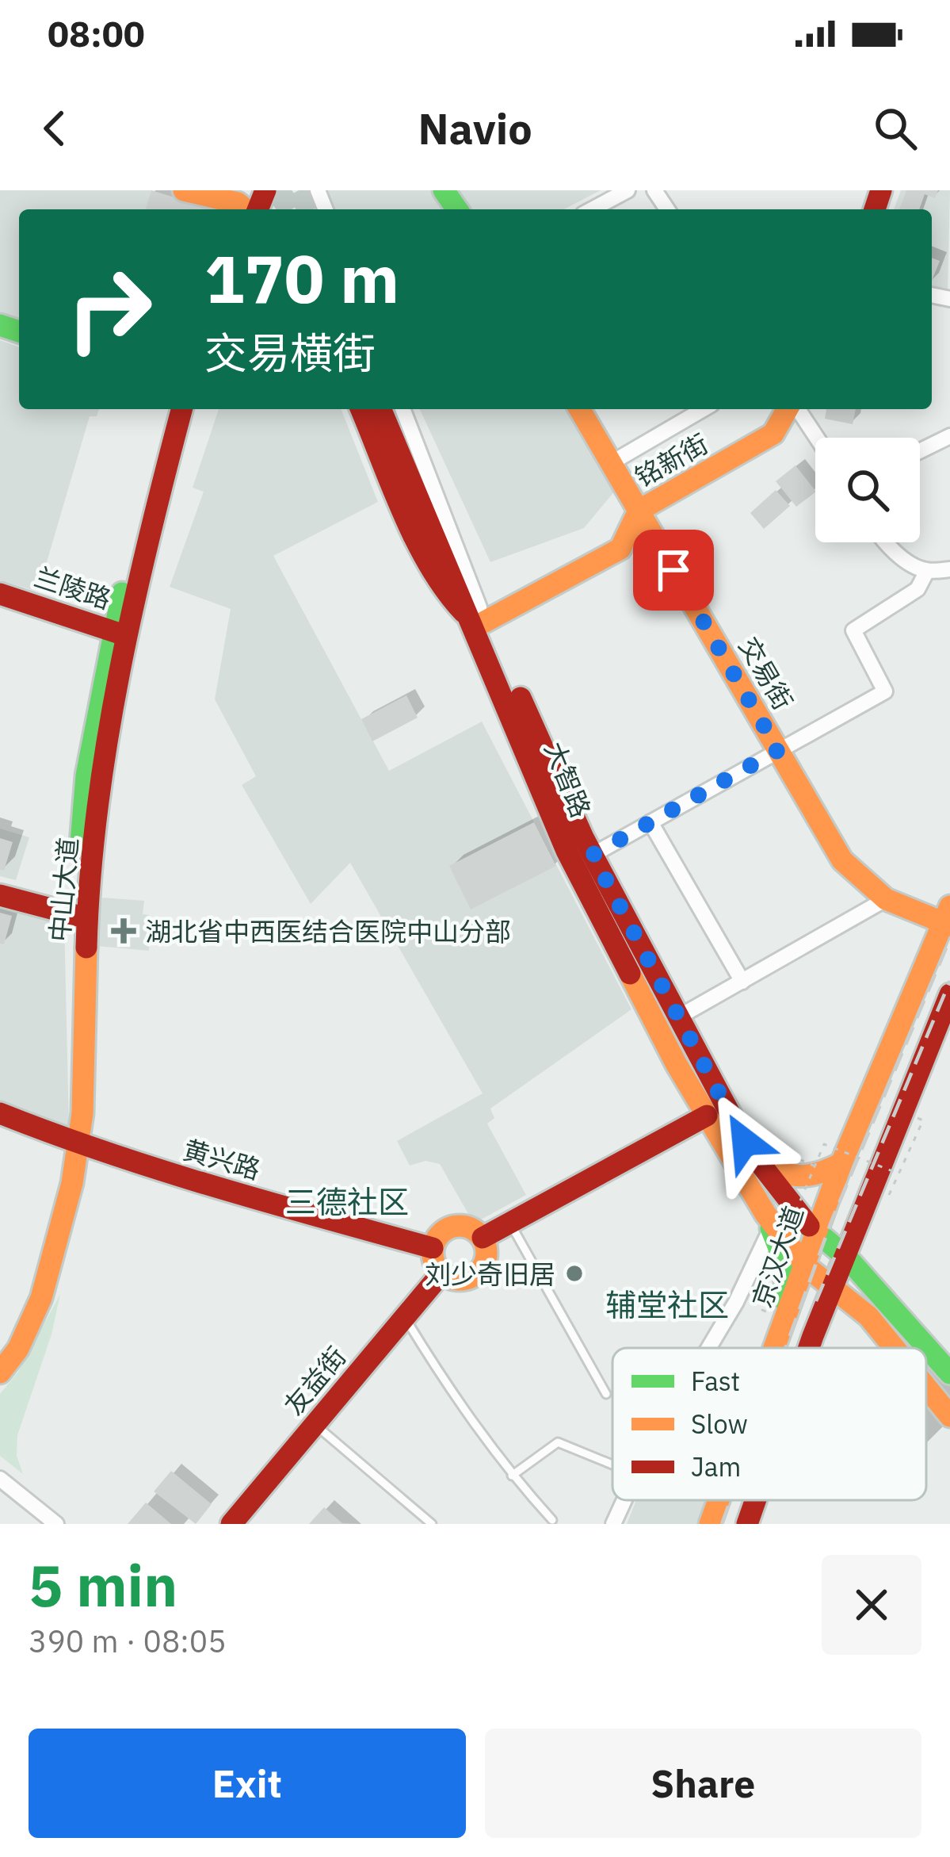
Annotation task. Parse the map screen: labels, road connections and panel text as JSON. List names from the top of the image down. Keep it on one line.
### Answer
{"streets":{"main road":["铭新街","兰陵路","交易街","大智路","中山大道","黄兴路","京汉大道","友益街"]},"crossings":[["铭新街","交易街"],["铭新街","大智路"],["兰陵路","中山大道"],["交易街","京汉大道"],["大智路","京汉大道"],["中山大道","黄兴路"],["黄兴路","友益街"]],"districts":["三德社区","辅堂社区"],"places":{"health":["湖北省中西医结合医院中山分部"],"other":["刘少奇旧居"]},"legend":["Fast","Slow","Jam"],"page":{"status":"08:00","header":"Navio","turn":["170 m","交易横街"],"heading":["5 min","390 m · 08:05"],"buttons":["Exit","Share"]}}
